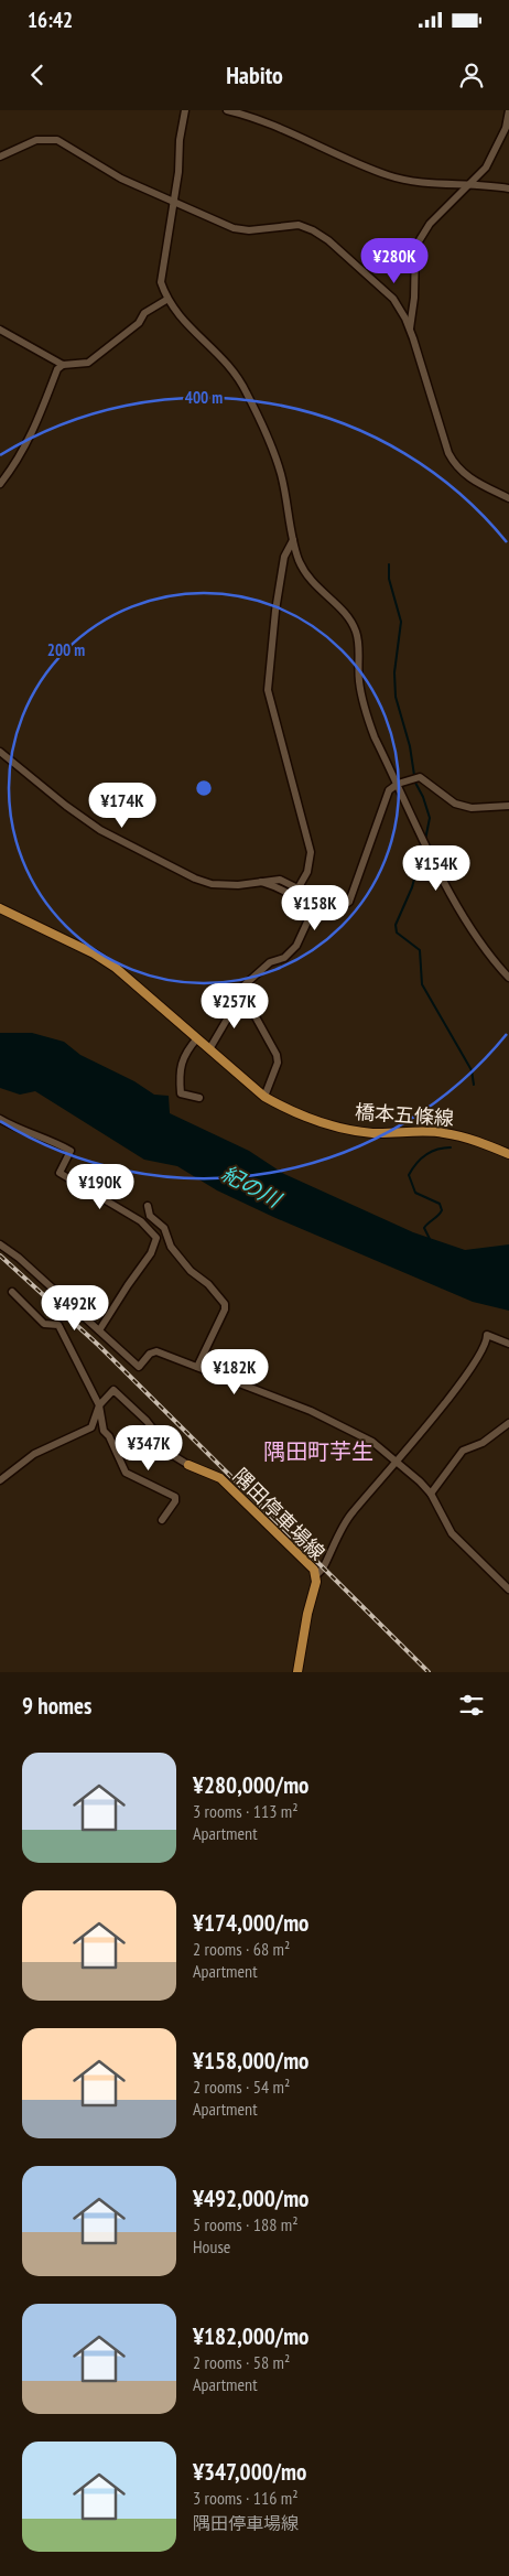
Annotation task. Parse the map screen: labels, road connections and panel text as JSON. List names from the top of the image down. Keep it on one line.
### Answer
{"streets":{"main road":["橋本五條線","隅田停車場線"]},"districts":["隅田町芋生"],"water":["紀の川"],"page":{"status":"16:42","header":"Habito","price":["¥280K","¥174K","¥154K","¥158K","¥257K","¥190K","¥492K","¥182K","¥347K"],"heading":"9 homes","list":[{"name":"¥280,000/mo","note":"3 rooms · 113 m² · Apartment"},{"name":"¥174,000/mo","note":"2 rooms · 68 m² · Apartment"},{"name":"¥158,000/mo","note":"2 rooms · 54 m² · Apartment"},{"name":"¥492,000/mo","note":"5 rooms · 188 m² · House"},{"name":"¥182,000/mo","note":"2 rooms · 58 m² · Apartment"},{"name":"¥347,000/mo","note":"3 rooms · 116 m² · 隅田停車場線"}]},"rings":["400 m","200 m"]}
